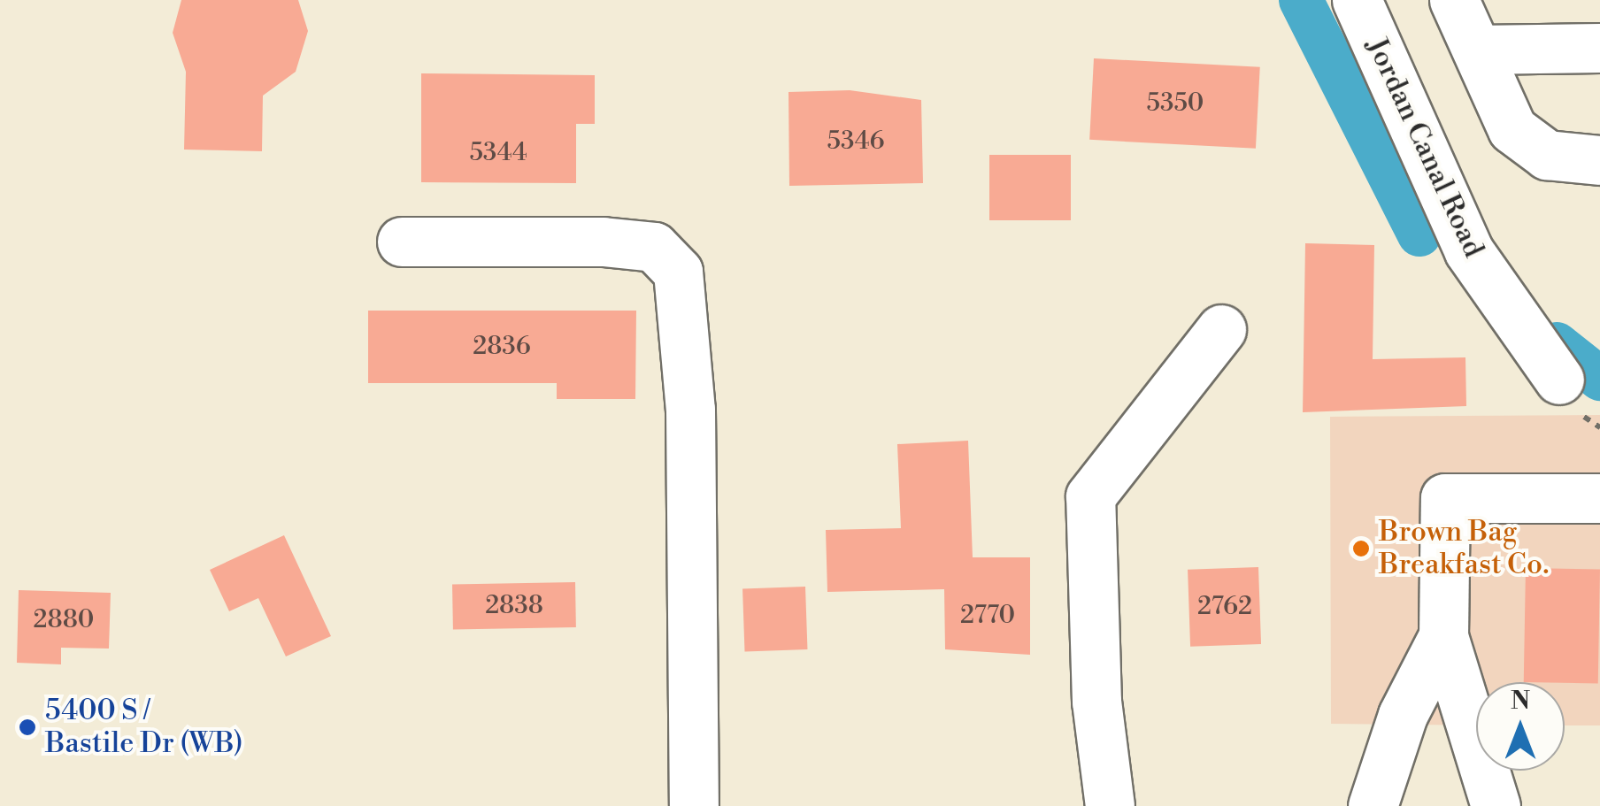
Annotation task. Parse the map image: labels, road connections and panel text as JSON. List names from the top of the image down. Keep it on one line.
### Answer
{"streets":{"street":["Jordan Canal Road"]},"places":["Brown Bag Breakfast Co.","5400 S / Bastile Dr (WB)"],"house_numbers":["5350","5346","5344","2836","2838","2762","2770","2880"],"north":"top"}
